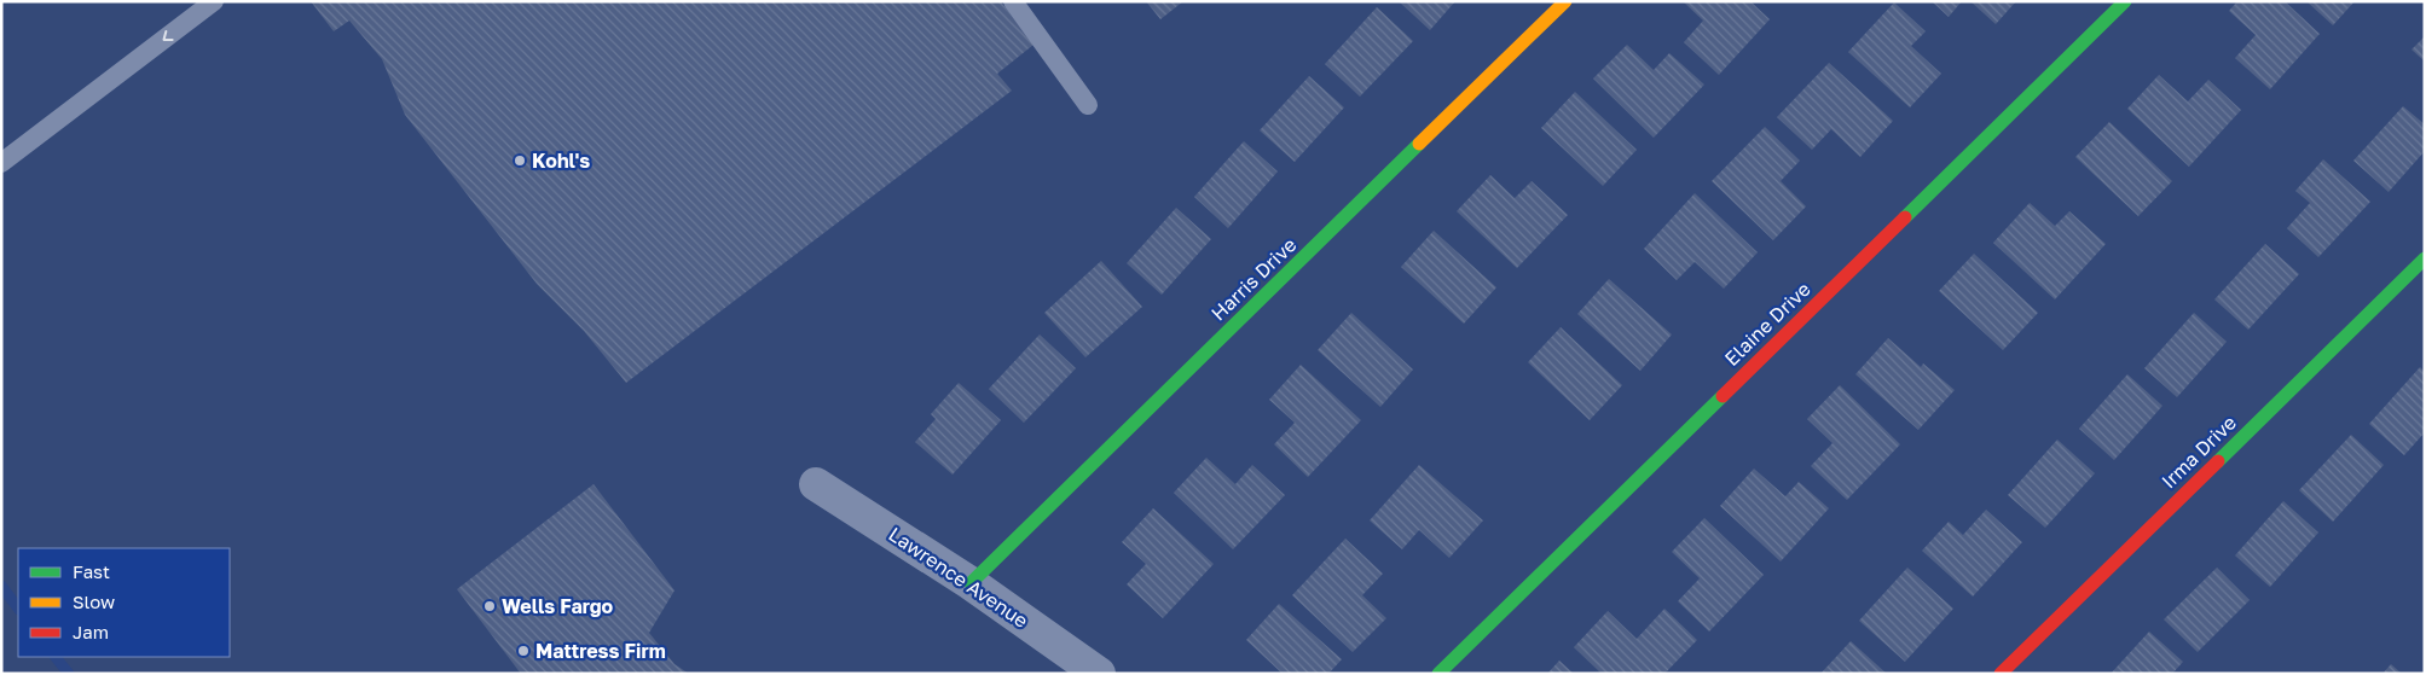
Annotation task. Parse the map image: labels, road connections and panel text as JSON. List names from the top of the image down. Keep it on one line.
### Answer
{"streets":{"street":["Harris Drive","Elaine Drive","Irma Drive","Lawrence Avenue"]},"crossings":[["Harris Drive","Lawrence Avenue"]],"places":["Kohl's","Wells Fargo","Mattress Firm"],"legend":["Fast","Slow","Jam"]}
